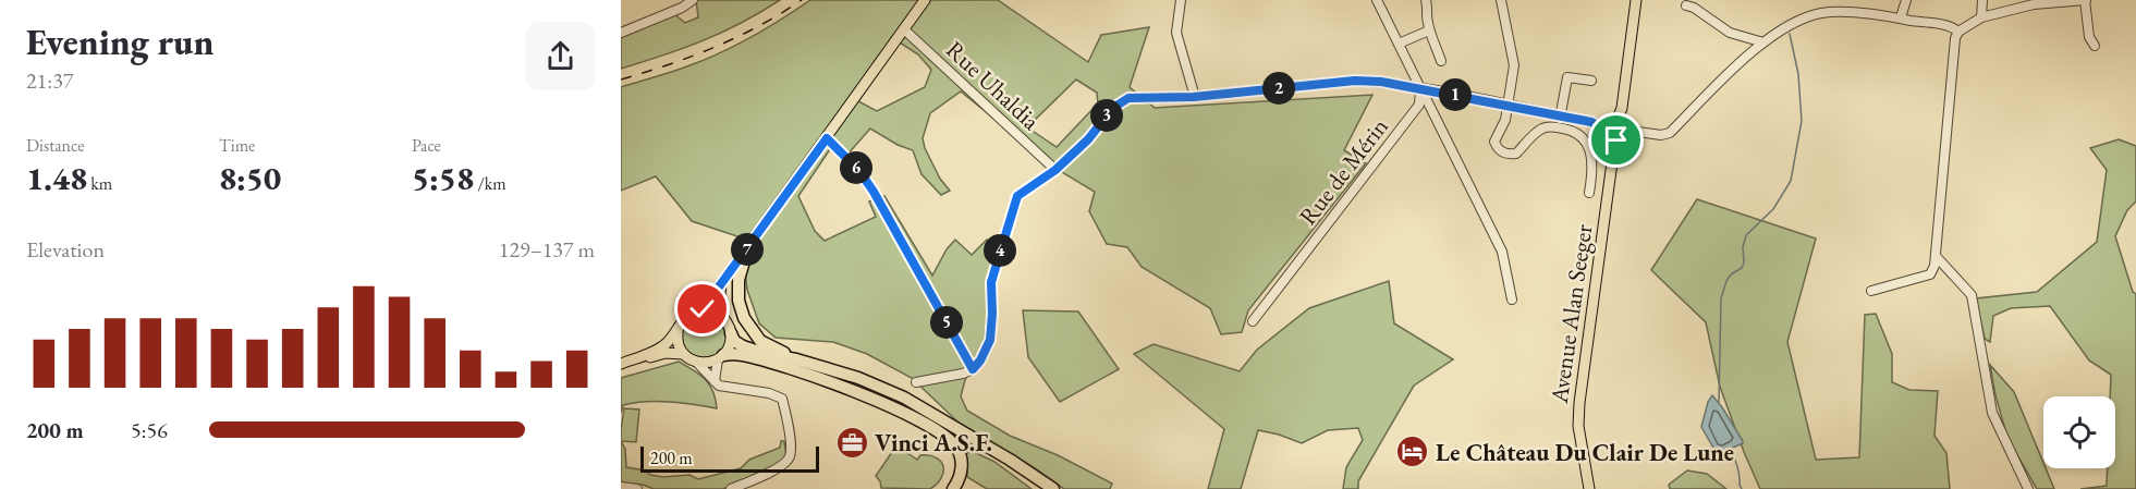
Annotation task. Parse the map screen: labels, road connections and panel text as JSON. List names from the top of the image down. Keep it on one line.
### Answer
{"streets":{"main road":["Avenue Alan Seeger"],"street":["Rue Uhaldia","Rue de Mérin"]},"places":{"office":["Vinci A.S.F."],"hotel":["Le Château Du Clair De Lune"]},"scale_bar":"200 m","page":{"heading":["Evening run","21:37"],"pins":["2","1","3","6","7","4","5"],"stats":[["Distance","1.48 km"],["Time","8:50"],["Pace","5:58 /km"]],"chart":["Elevation","129–137 m"],"list":[{"name":"200 m","note":"5:56"}],"scale":"200 m"}}
